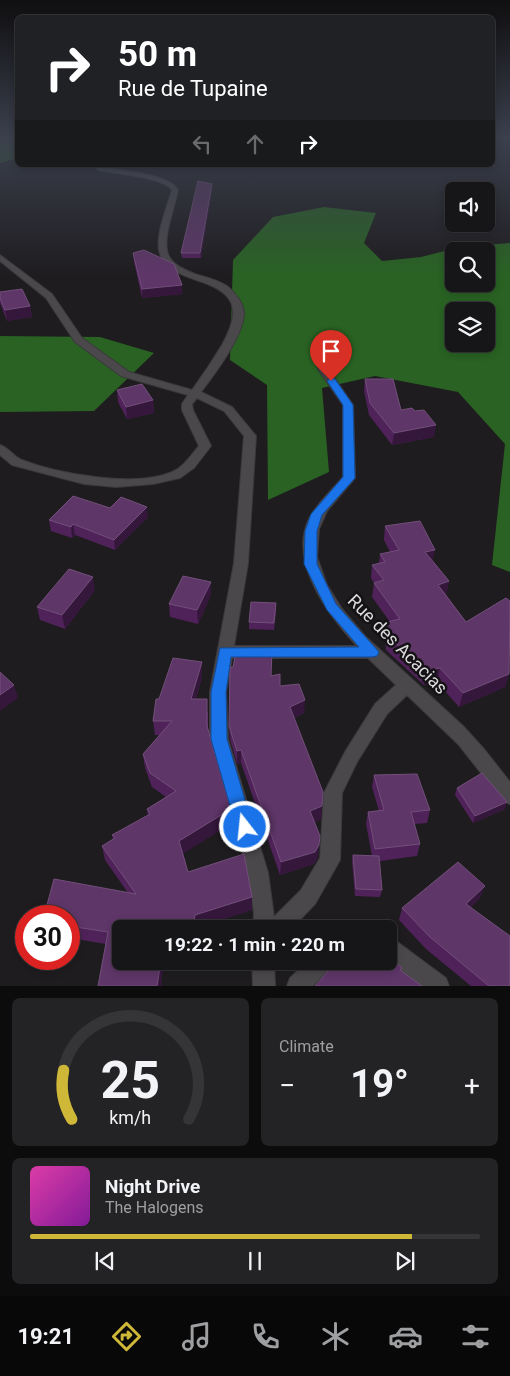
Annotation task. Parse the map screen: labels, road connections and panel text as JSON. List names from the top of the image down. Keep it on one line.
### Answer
{"streets":{"street":["Rue des Acacias"]},"page":{"turn":["50 m","Rue de Tupaine"],"limit":"30","trip":"19:22 · 1 min · 220 m","tile":"Climate","heat":["−","19°","+"],"song":["Night Drive","The Halogens"],"tabs":"19:21","gauge":["25","km/h"]}}
